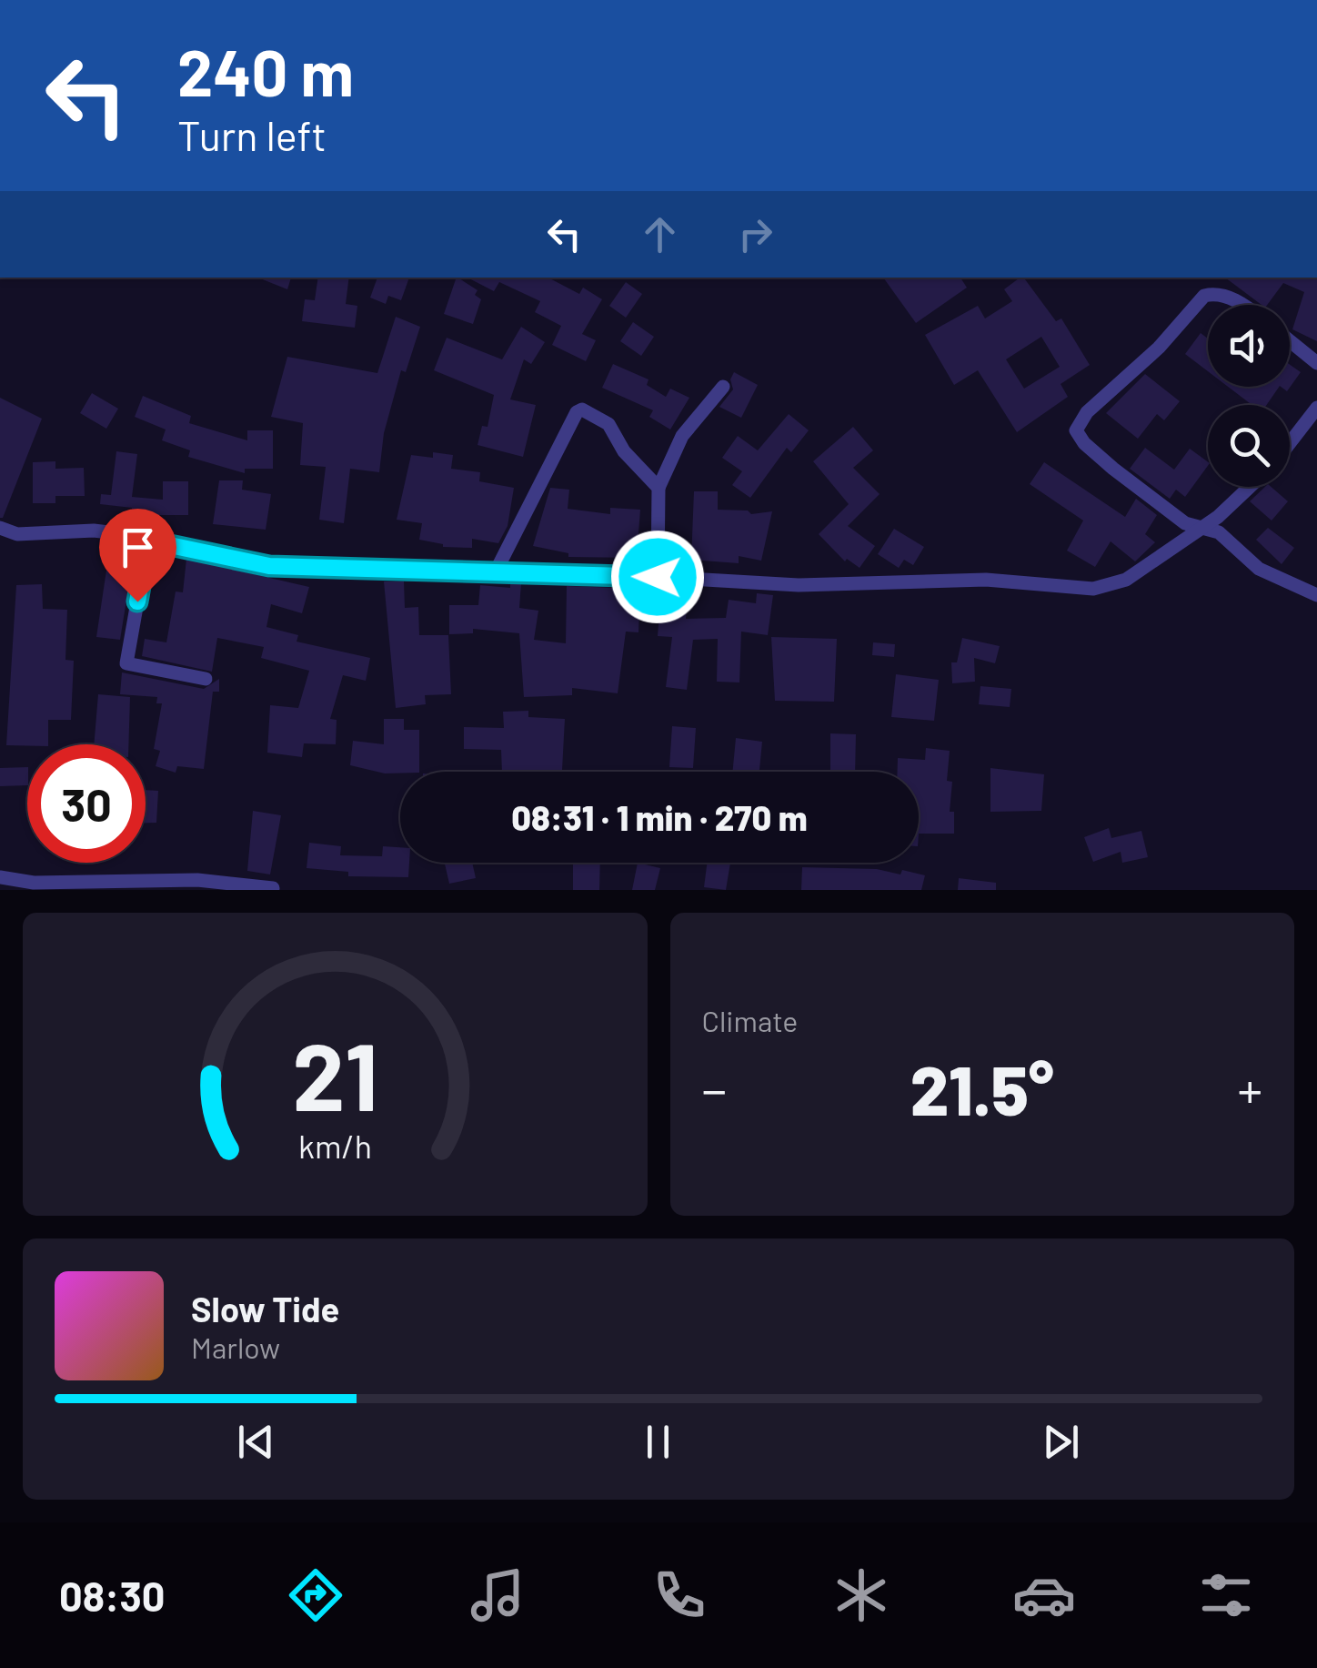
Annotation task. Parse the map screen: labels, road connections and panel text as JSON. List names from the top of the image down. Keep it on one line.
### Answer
{"page":{"turn":["240 m","Turn left"],"limit":"30","trip":"08:31 · 1 min · 270 m","tile":"Climate","heat":["−","21.5°","+"],"song":["Slow Tide","Marlow"],"tabs":"08:30","gauge":["21","km/h"]}}
